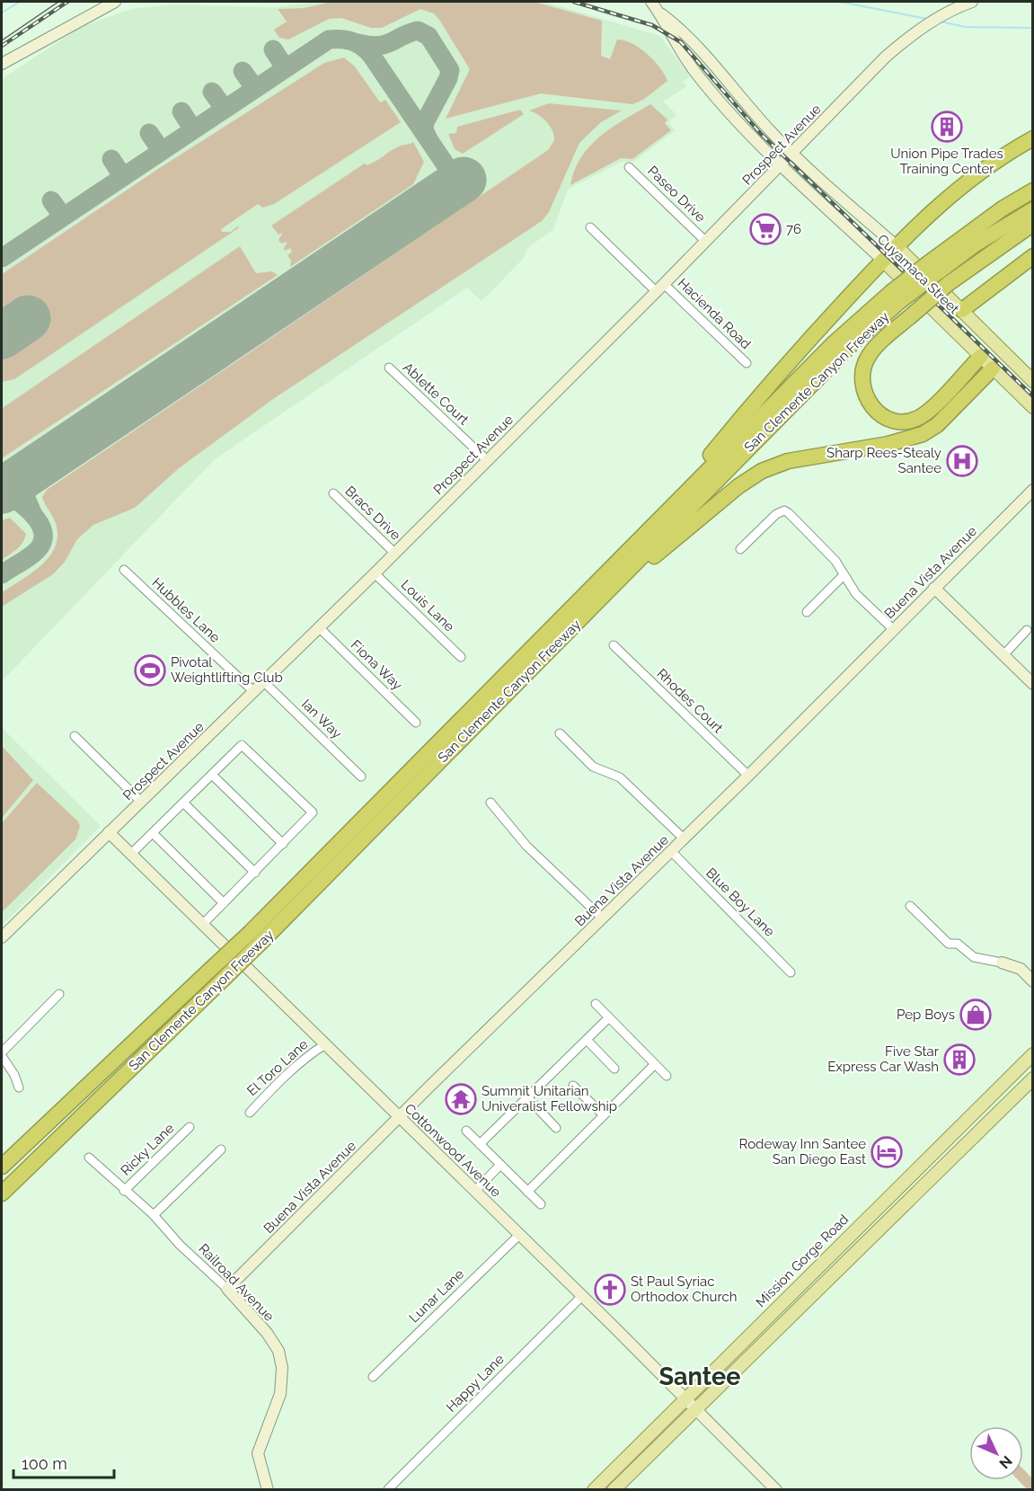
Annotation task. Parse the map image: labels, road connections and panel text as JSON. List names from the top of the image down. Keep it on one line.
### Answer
{"streets":{"highway":["San Clemente Canyon Freeway"],"main road":["Cuyamaca Street","Mission Gorge Road"],"street":["Prospect Avenue","Paseo Drive","Hacienda Road","Ablette Court","Bracs Drive","Buena Vista Avenue","Louis Lane","Hubbles Lane","Fiona Way","Rhodes Court","Ian Way","Blue Boy Lane","El Toro Lane","Ricky Lane","Cottonwood Avenue","Railroad Avenue","Lunar Lane","Happy Lane"]},"crossings":[["Prospect Avenue","Paseo Drive"],["Prospect Avenue","Cuyamaca Street"],["Prospect Avenue","Hacienda Road"],["Prospect Avenue","Ablette Court"],["Prospect Avenue","Bracs Drive"],["Prospect Avenue","Louis Lane"],["Prospect Avenue","Hubbles Lane"],["Prospect Avenue","Fiona Way"],["Prospect Avenue","Ian Way"],["Prospect Avenue","Cottonwood Avenue"],["Buena Vista Avenue","Rhodes Court"],["Buena Vista Avenue","Blue Boy Lane"],["Buena Vista Avenue","Cottonwood Avenue"],["Buena Vista Avenue","Railroad Avenue"],["El Toro Lane","Cottonwood Avenue"],["Ricky Lane","Railroad Avenue"],["Cottonwood Avenue","Mission Gorge Road"],["Cottonwood Avenue","Lunar Lane"],["Cottonwood Avenue","Happy Lane"]],"districts":["Santee"],"places":{"building":["Union Pipe Trades Training Center","Five Star Express Car Wash"],"supermarket":["76"],"hospital":["Sharp Rees-Stealy Santee"],"sports":["Pivotal Weightlifting Club"],"shop":["Pep Boys"],"temple":["Summit Unitarian Univeralist Fellowship"],"hotel":["Rodeway Inn Santee San Diego East"],"church":["St Paul Syriac Orthodox Church"]},"scale_bar":"100 m","north":"bottom right"}
